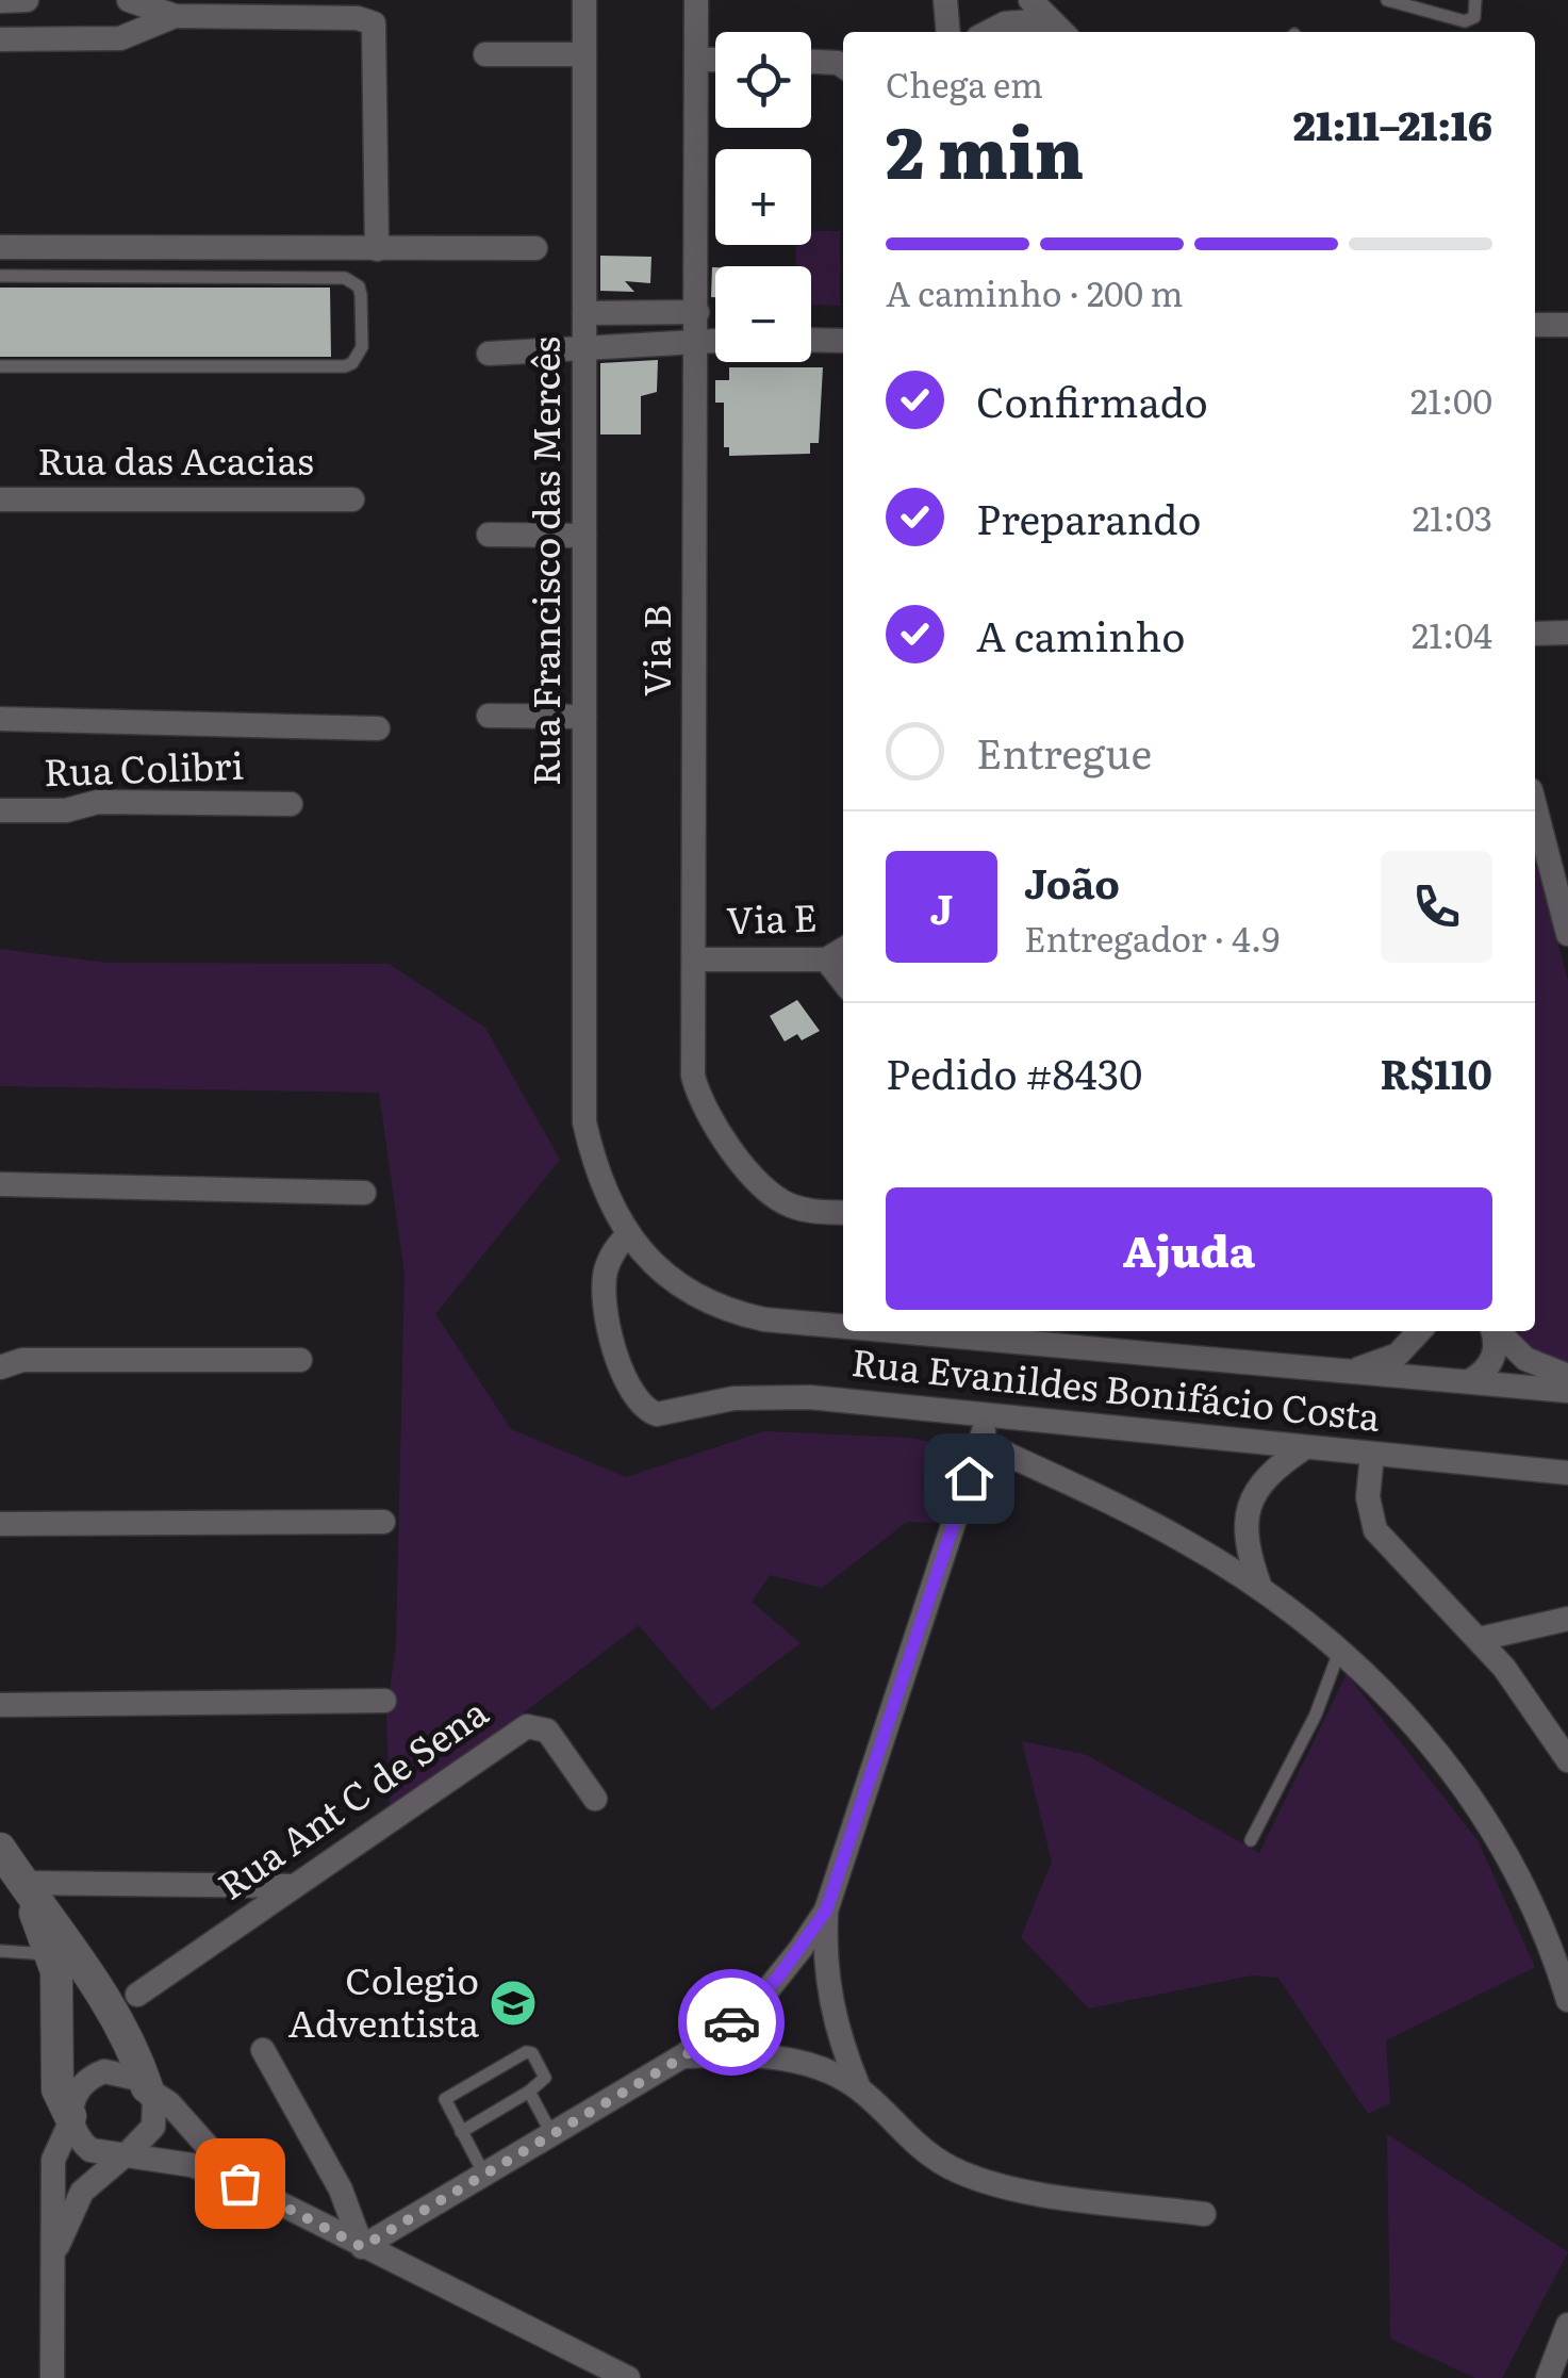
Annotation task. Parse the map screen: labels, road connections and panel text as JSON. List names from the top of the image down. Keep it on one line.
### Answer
{"streets":{"street":["Rua das Acacias","Rua Francisco das Mercês","Via B","Rua Colibri","Via E","Rua Evanildes Bonifácio Costa","Rua Ant C de Sena"]},"crossings":[["Rua Francisco das Mercês","Rua Evanildes Bonifácio Costa"],["Via B","Via E"]],"places":{"school or university":["Colegio Adventista"]},"page":{"map_buttons":["+","−"],"heading":["2 min","Chega em","21:11–21:16"],"panel":["João","Entregador · 4.9","Pedido #8430","R$110"],"bar":"A caminho · 200 m","list":[["Confirmado","21:00"],["Preparando","21:03"],["A caminho","21:04"],"Entregue"],"round":"J","buttons":"Ajuda"}}
